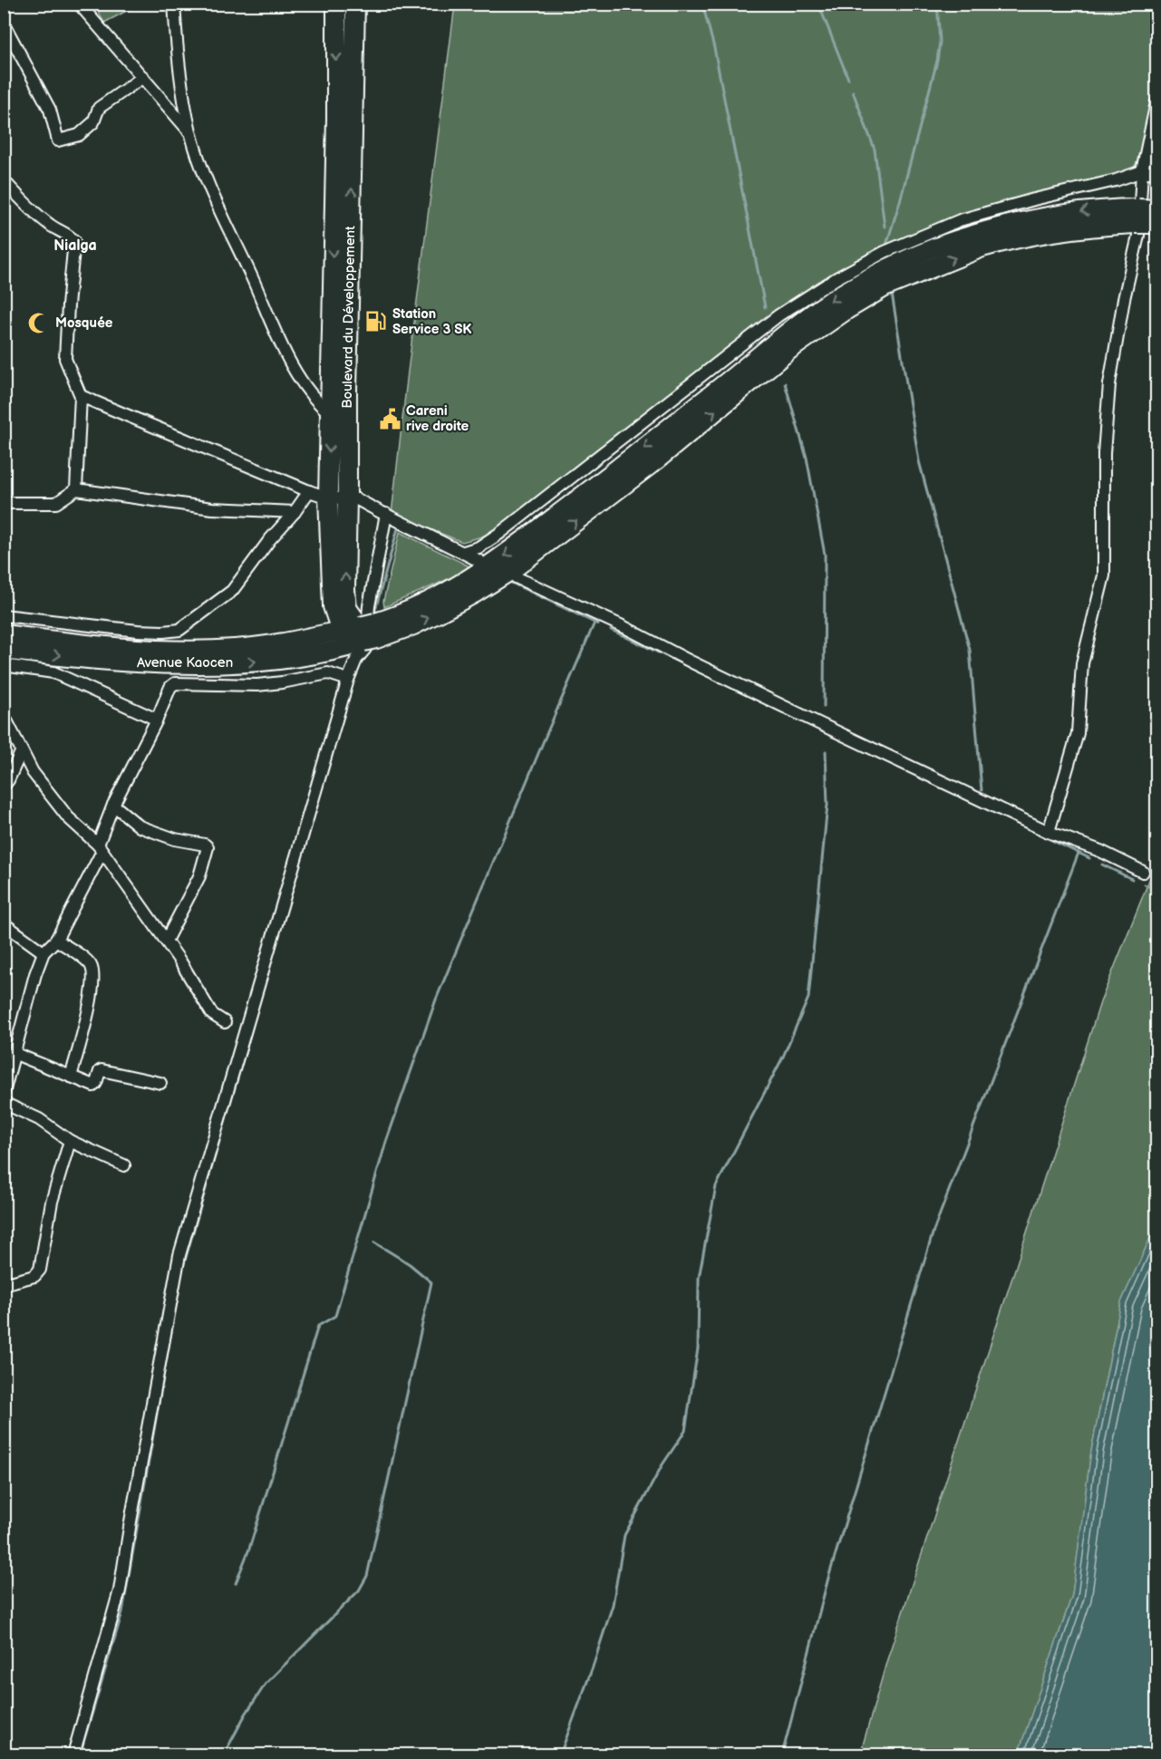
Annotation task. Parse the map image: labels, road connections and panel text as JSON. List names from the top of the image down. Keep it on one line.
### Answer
{"streets":{"highway":["Boulevard du Développement","Avenue Kaocen"]},"crossings":[["Boulevard du Développement","Avenue Kaocen"]],"districts":["Nialga"],"places":{"fuel station":["Station Service 3 SK"],"mosque":["Mosquée"],"public building":["Careni rive droite"]}}
